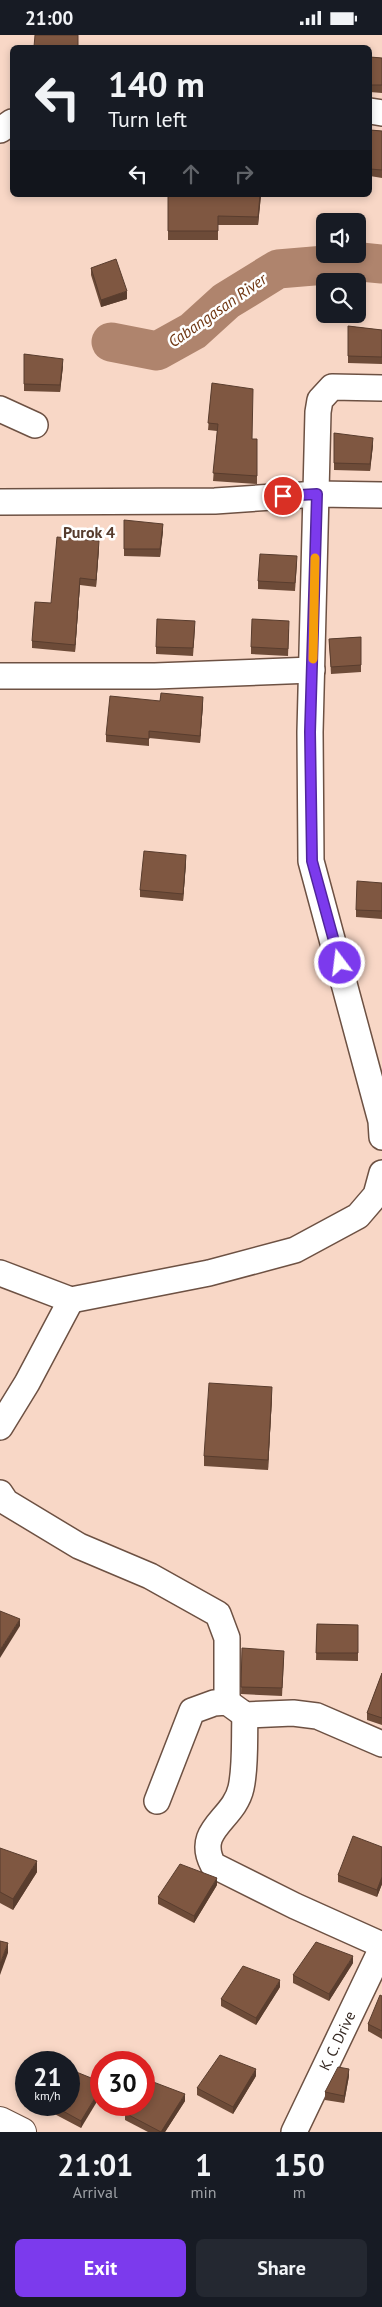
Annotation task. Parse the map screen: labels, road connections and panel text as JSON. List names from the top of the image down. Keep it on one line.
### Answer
{"streets":{"street":["K. C. Drive"]},"districts":["Purok 4"],"water":["Cabangasan River"],"page":{"status":"21:00","turn":["140 m","Turn left"],"speed":"21 km/h","limit":"30","eta":["21:01","Arrival","1","min","150","m"],"buttons":["Exit","Share"]}}
